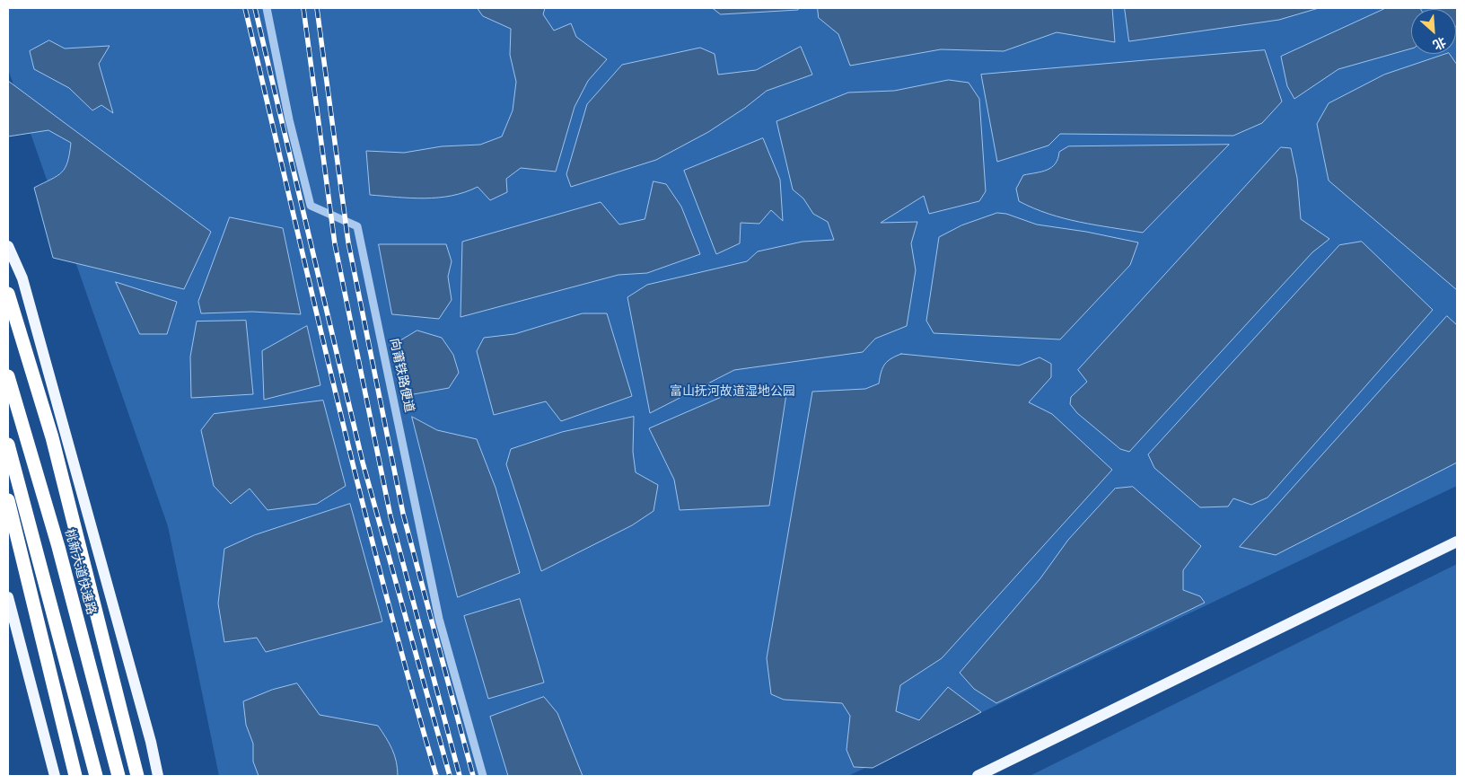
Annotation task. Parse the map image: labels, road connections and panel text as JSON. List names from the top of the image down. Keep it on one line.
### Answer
{"streets":{"highway":["桃新大道快速路"],"lane":["向莆铁路便道"]},"parks":["富山抚河故道湿地公园"],"north":"bottom right"}
